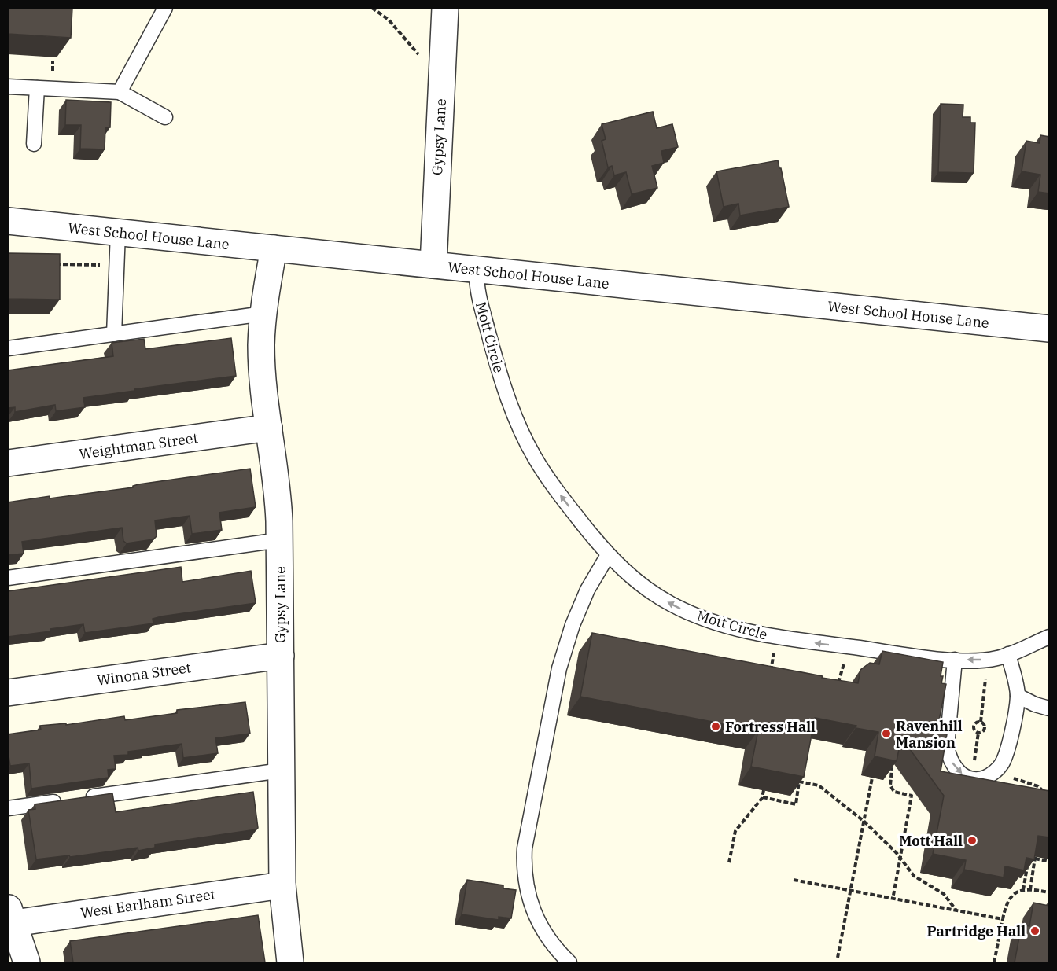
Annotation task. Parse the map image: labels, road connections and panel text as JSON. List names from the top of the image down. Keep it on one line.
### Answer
{"streets":{"street":["Gypsy Lane","West School House Lane","Weightman Street","Winona Street","West Earlham Street"],"lane":["Mott Circle"]},"crossings":[["Gypsy Lane","West School House Lane"],["Gypsy Lane","Weightman Street"],["Gypsy Lane","Winona Street"],["Gypsy Lane","West Earlham Street"],["West School House Lane","Mott Circle"]],"one_way":["Mott Circle"],"places":["Fortress Hall","Ravenhill Mansion","Mott Hall","Partridge Hall"]}
